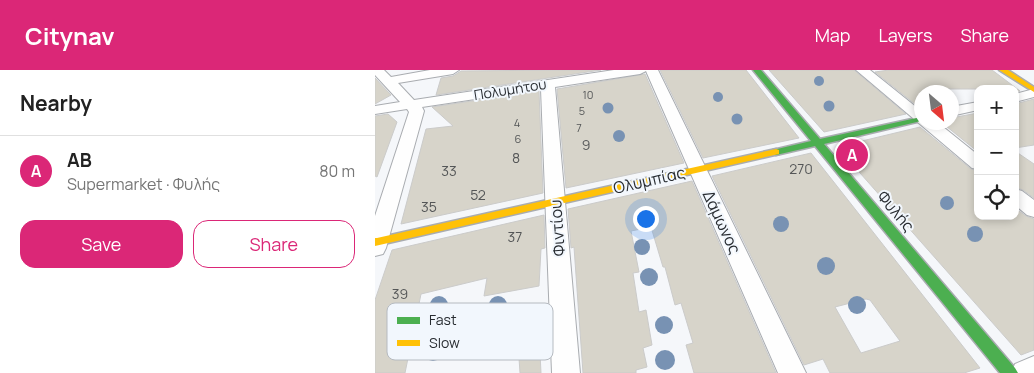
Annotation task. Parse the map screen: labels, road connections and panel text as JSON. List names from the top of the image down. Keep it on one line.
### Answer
{"streets":{"street":["Πολυμήτου","Ολυμπίας","Φυλής","Δάμωνος","Φιντίου"]},"crossings":[["Πολυμήτου","Φιντίου"],["Ολυμπίας","Φυλής"],["Ολυμπίας","Δάμωνος"],["Ολυμπίας","Φιντίου"]],"house_numbers":["10","5","4","7","6","9","8","270","33","52","35","37","39"],"legend":["Fast","Slow"],"north":"bottom right","page":{"header":"Citynav","nav":["Map","Layers","Share"],"heading":"Nearby","map_buttons":["+","−"],"list":[{"mark":"A","name":"AB","note":"Supermarket · Φυλής","value":"80 m"}],"pins":"A","buttons":["Save","Share"]}}
